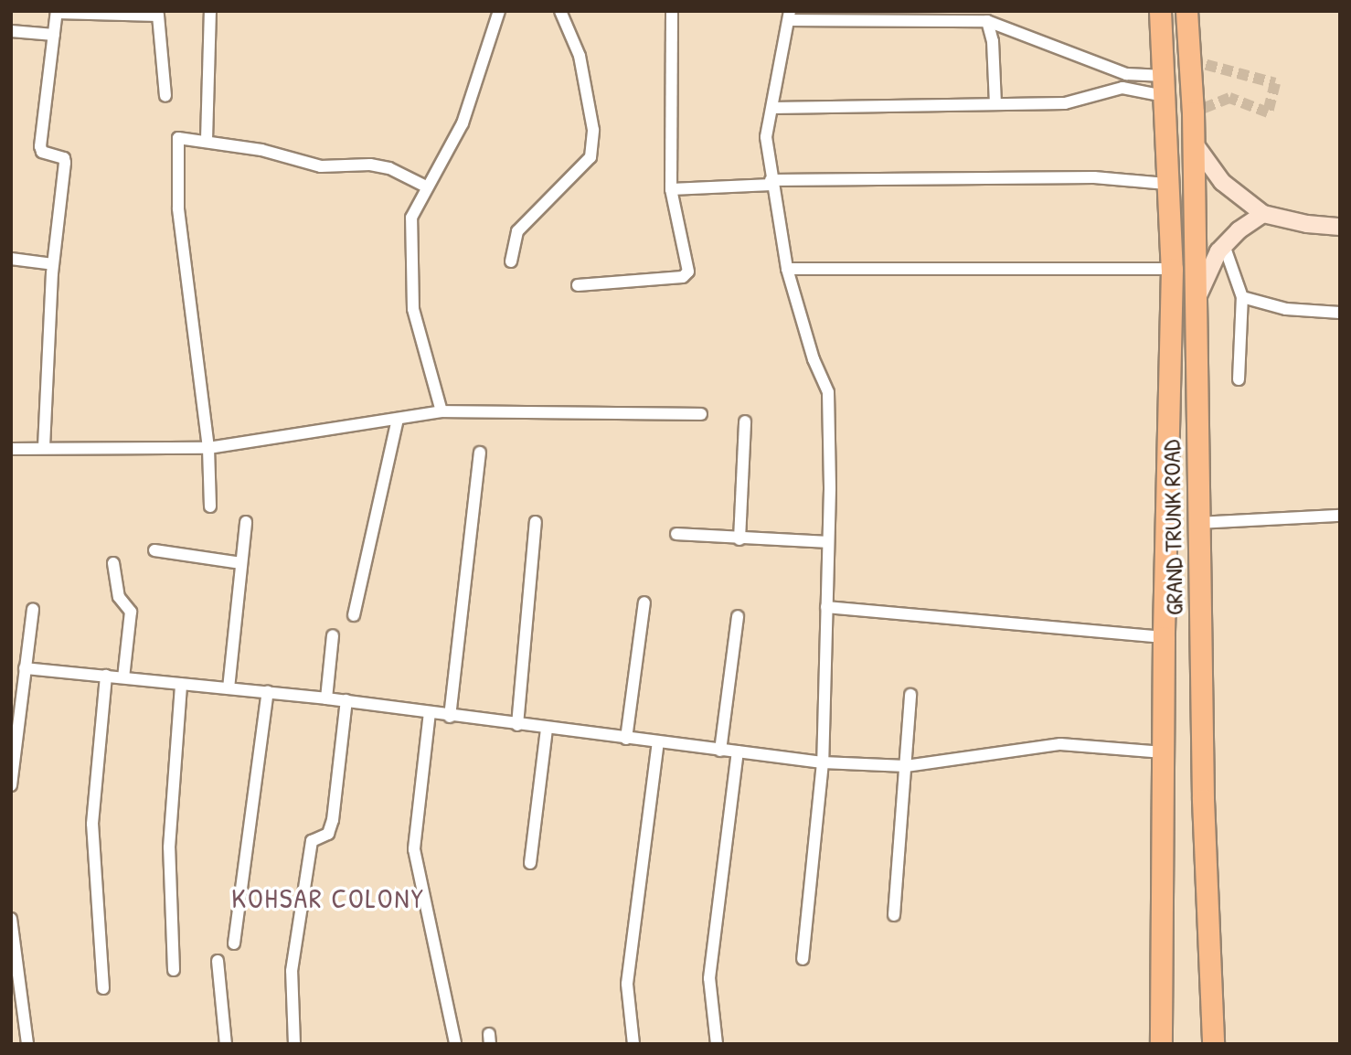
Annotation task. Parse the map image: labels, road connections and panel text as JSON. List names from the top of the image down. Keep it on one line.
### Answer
{"streets":{"highway":["GRAND TRUNK ROAD"]},"districts":["KOHSAR COLONY"]}
